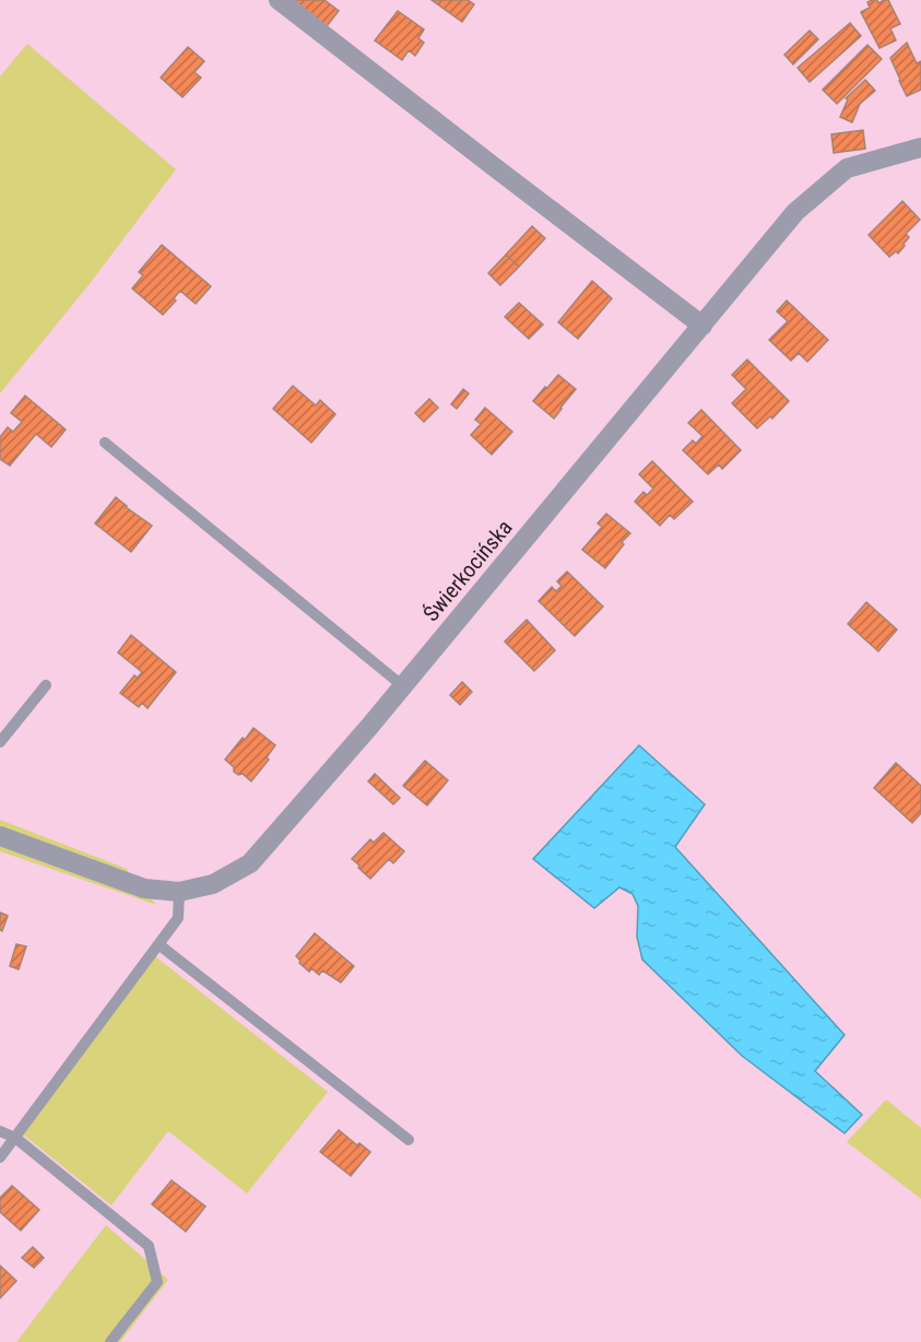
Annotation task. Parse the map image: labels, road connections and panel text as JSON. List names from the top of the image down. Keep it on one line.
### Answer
{"streets":{"street":["Świerkocińska"]}}
